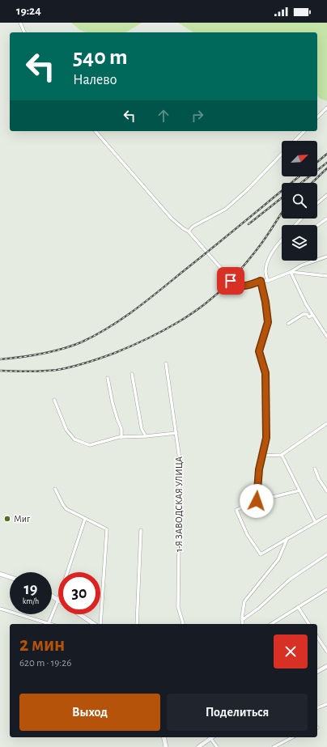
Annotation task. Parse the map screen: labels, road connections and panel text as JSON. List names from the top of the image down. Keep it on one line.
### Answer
{"streets":{"street":["1-Я ЗАВОДСКАЯ УЛИЦА"]},"places":["Миг"],"north":"top right","page":{"status":"19:24","turn":["540 m","Налево"],"speed":"19 km/h","limit":"30","heading":["2 мин","620 m · 19:26"],"buttons":["Выход","Поделиться"]}}
